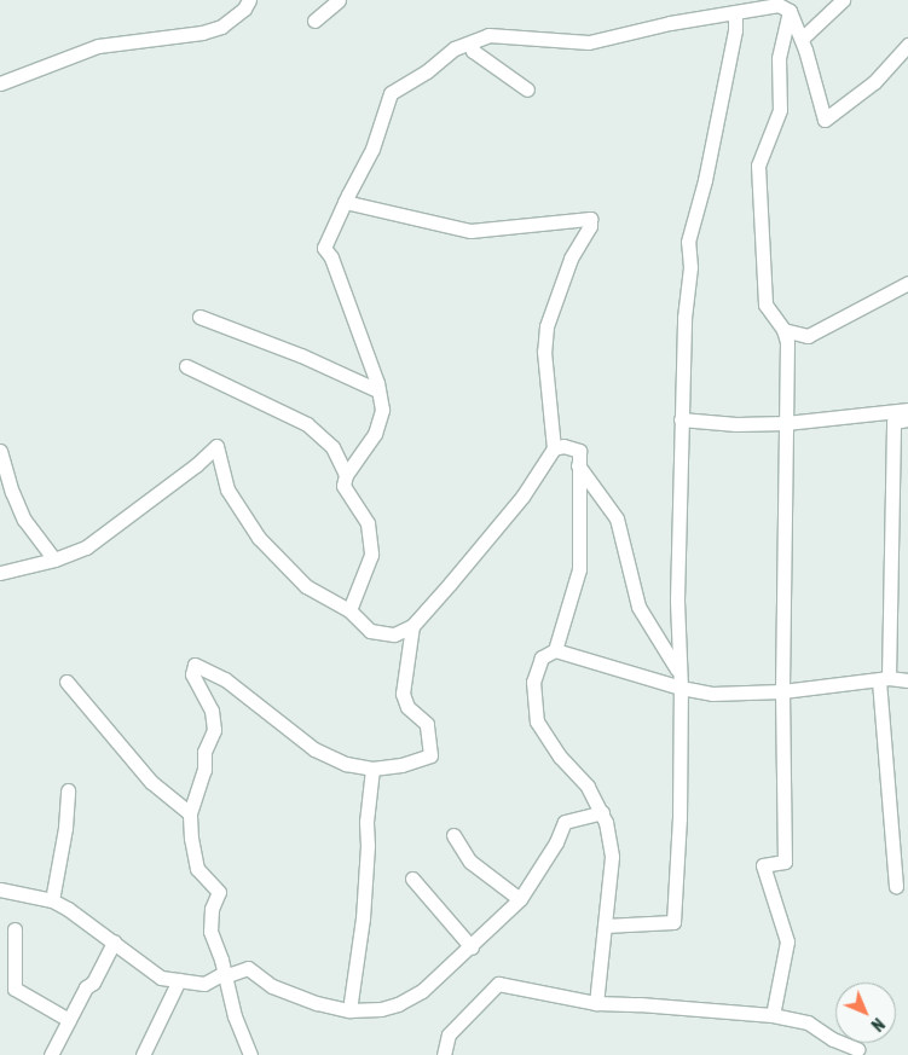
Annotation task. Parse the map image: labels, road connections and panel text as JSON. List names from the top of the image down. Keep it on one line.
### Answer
{"north":"bottom right"}
